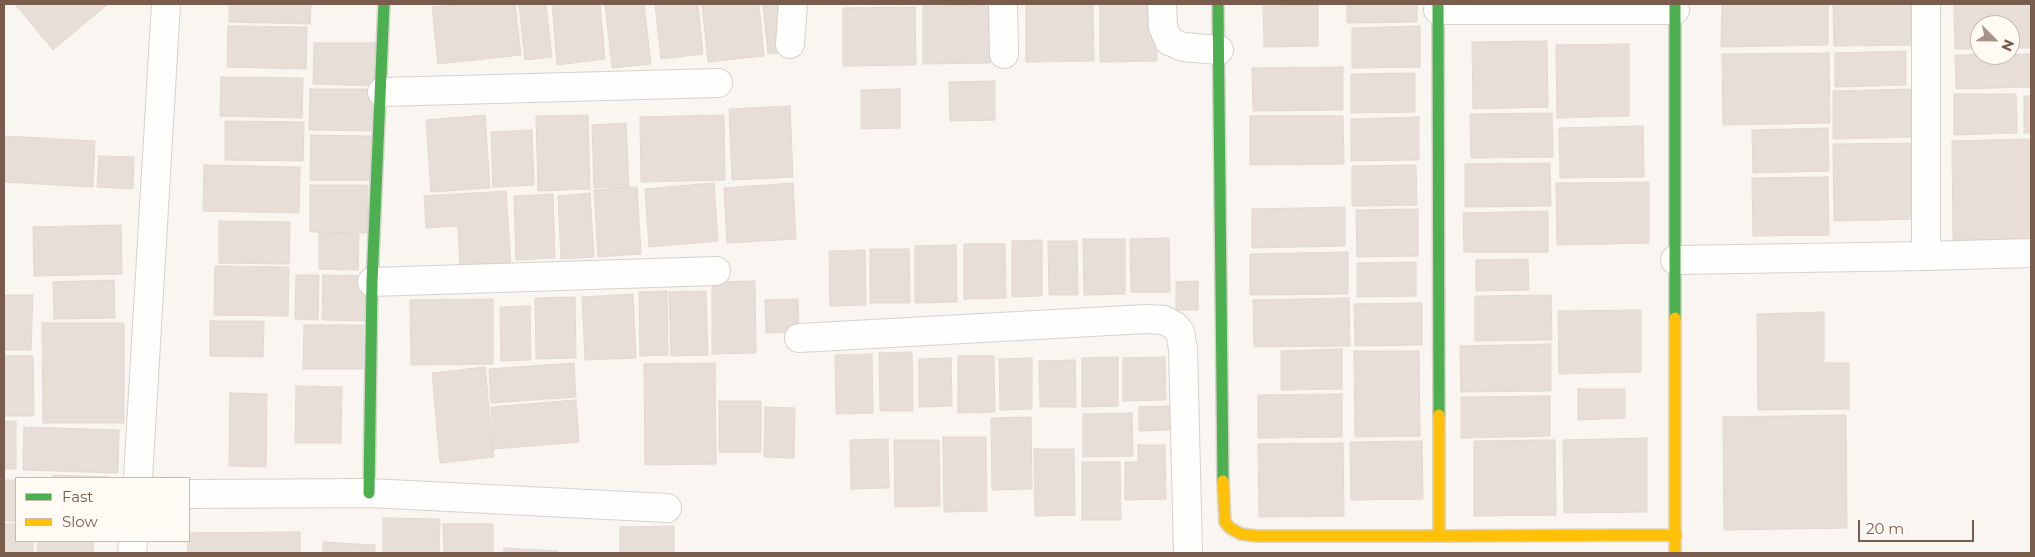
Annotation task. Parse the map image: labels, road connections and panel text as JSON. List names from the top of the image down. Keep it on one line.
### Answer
{"legend":["Fast","Slow"],"scale_bar":"20 m","north":"bottom right"}
